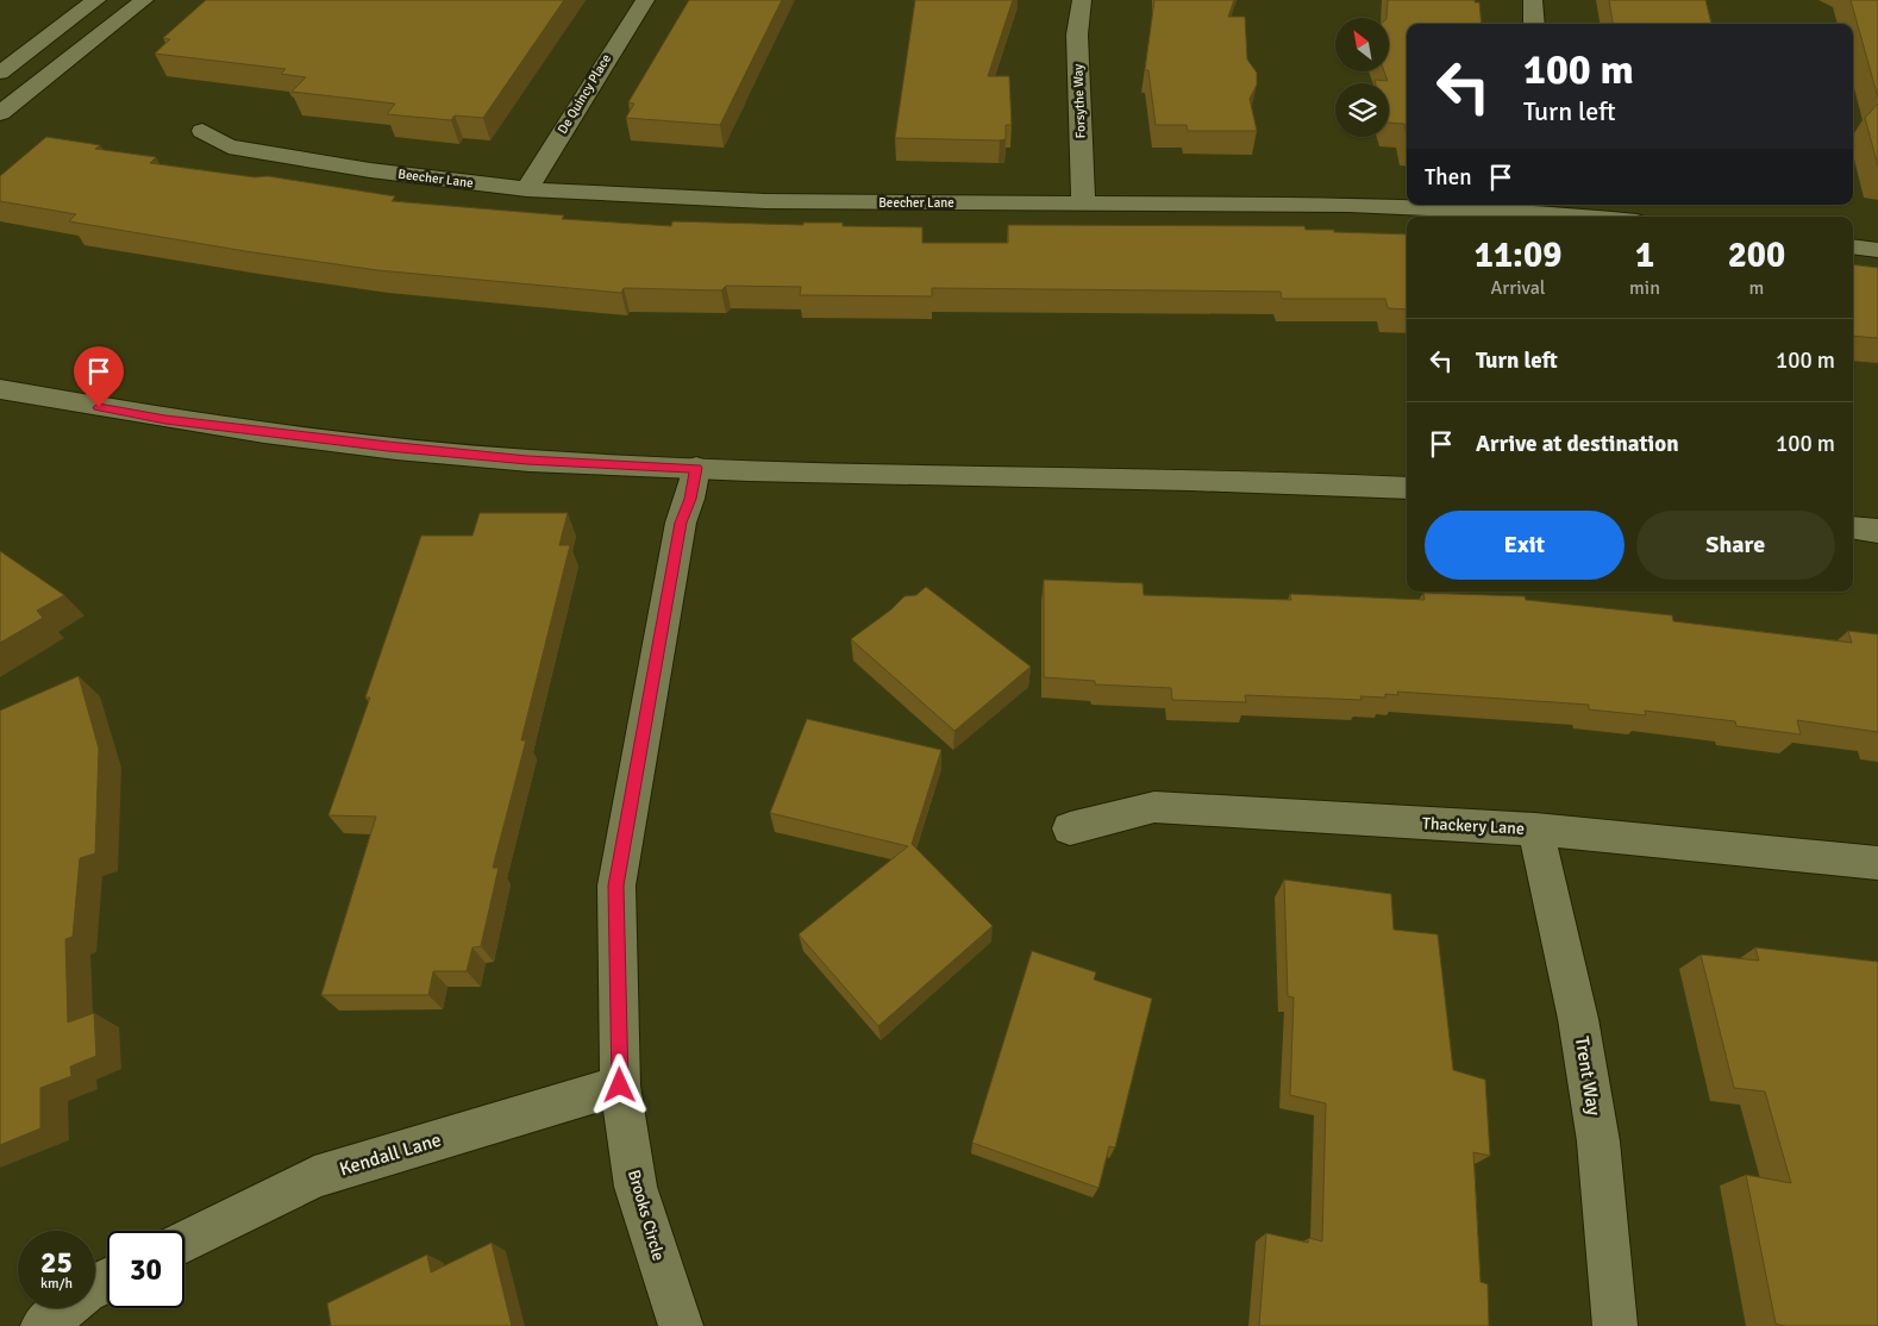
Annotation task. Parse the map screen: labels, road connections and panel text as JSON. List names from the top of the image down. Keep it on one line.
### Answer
{"streets":{"street":["De Quincy Place","Forsythe Way","Beecher Lane","Thackery Lane","Trent Way","Kendall Lane","Brooks Circle"]},"crossings":[["De Quincy Place","Beecher Lane"],["Forsythe Way","Beecher Lane"],["Thackery Lane","Trent Way"],["Kendall Lane","Brooks Circle"]],"north":"top left","page":{"turn":["100 m","Turn left"],"then":"Then","eta":["11:09","Arrival","1","min","200","m"],"list":[{"name":"Turn left","value":"100 m"},{"name":"Arrive at destination","value":"100 m"}],"buttons":["Exit","Share"],"speed":"25 km/h","limit":"30"}}
